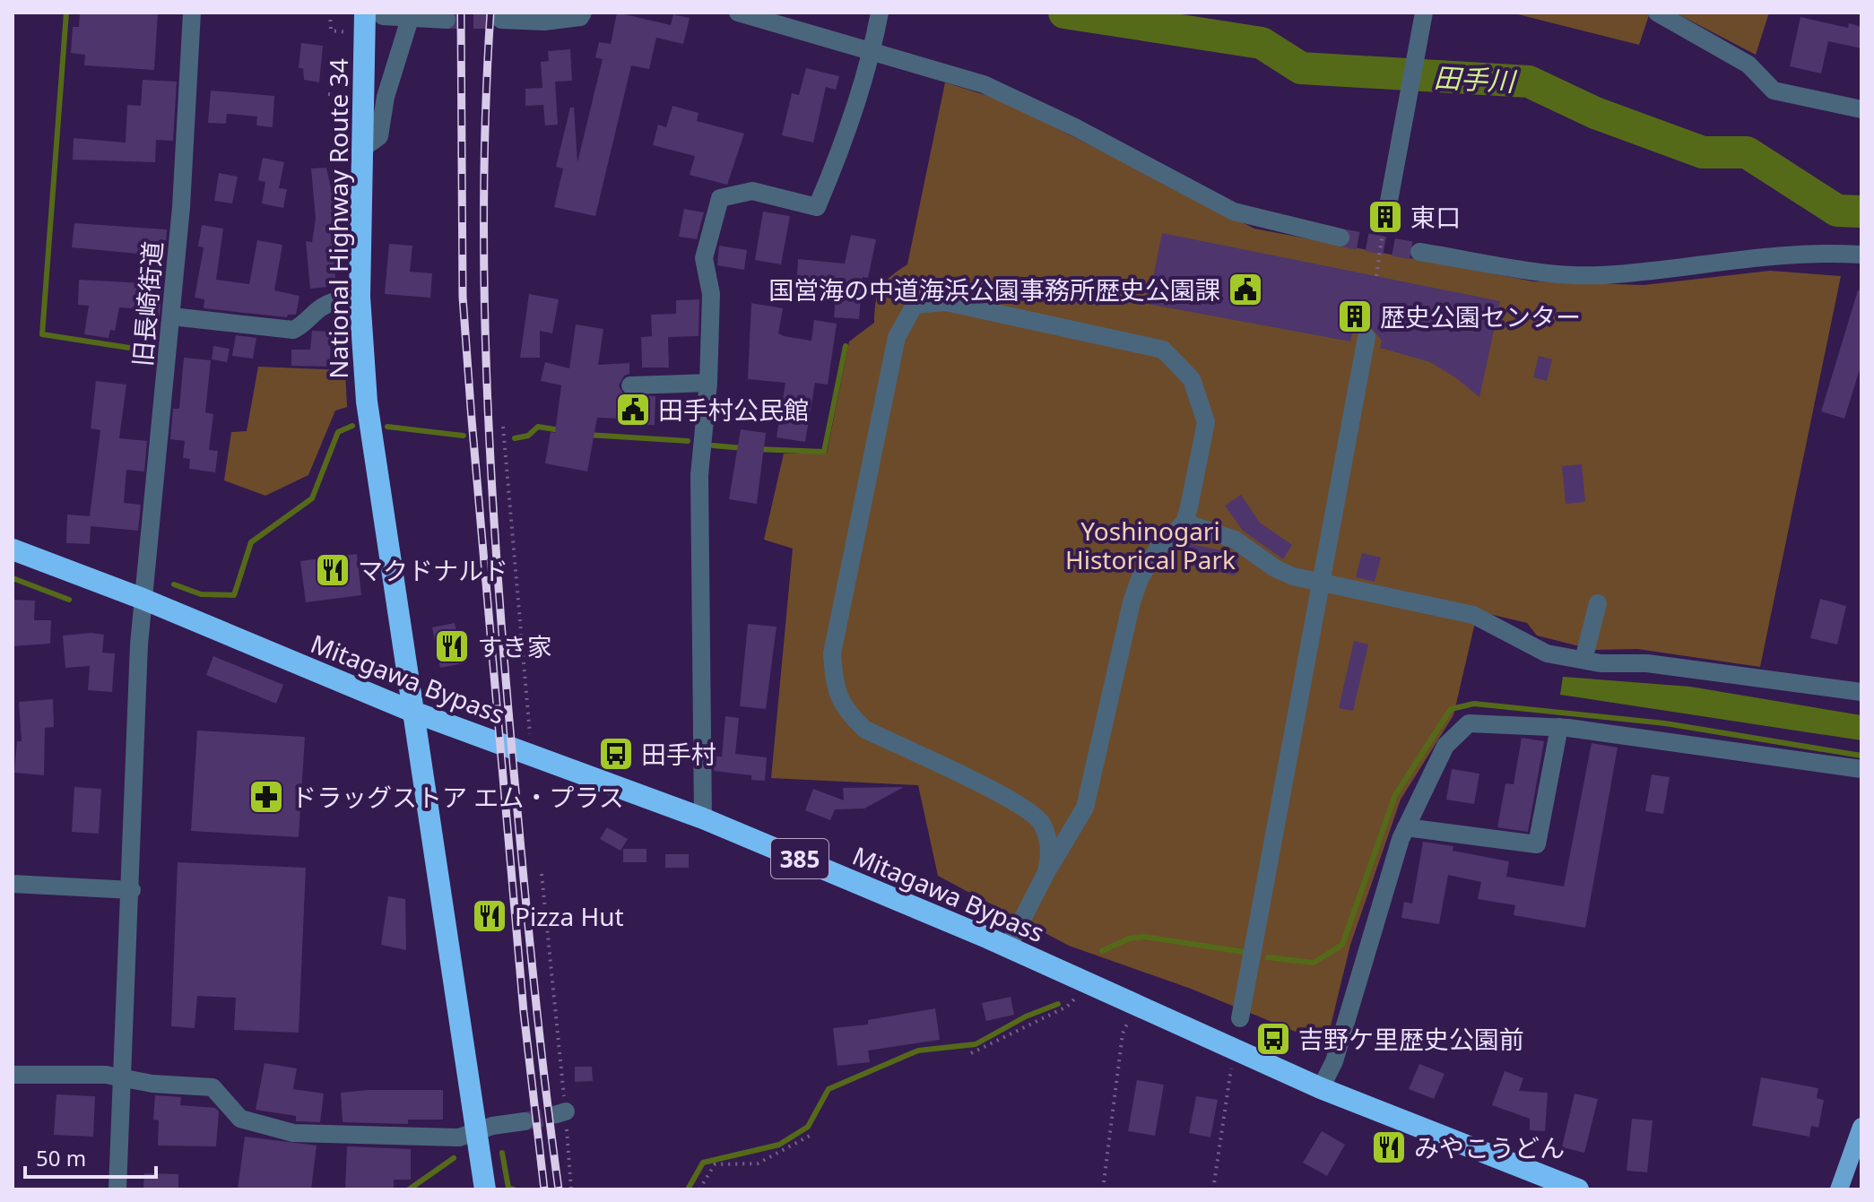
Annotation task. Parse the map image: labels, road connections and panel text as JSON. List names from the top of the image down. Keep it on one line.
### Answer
{"streets":{"highway":["National Highway Route 34","Mitagawa Bypass","385"],"street":["旧長崎街道"]},"crossings":[["National Highway Route 34","Mitagawa Bypass"],["旧長崎街道","Mitagawa Bypass"]],"water":["田手川"],"parks":["Yoshinogari Historical Park"],"places":{"building":["東口","歴史公園センター"],"public building":["国営海の中道海浜公園事務所歴史公園課","田手村公民館"],"restaurant":["マクドナルド","すき家","Pizza Hut","みやこうどん"],"bus stop":["田手村","吉野ケ里歴史公園前"],"pharmacy":["ドラッグストア エム・プラス"]},"scale_bar":"50 m"}
